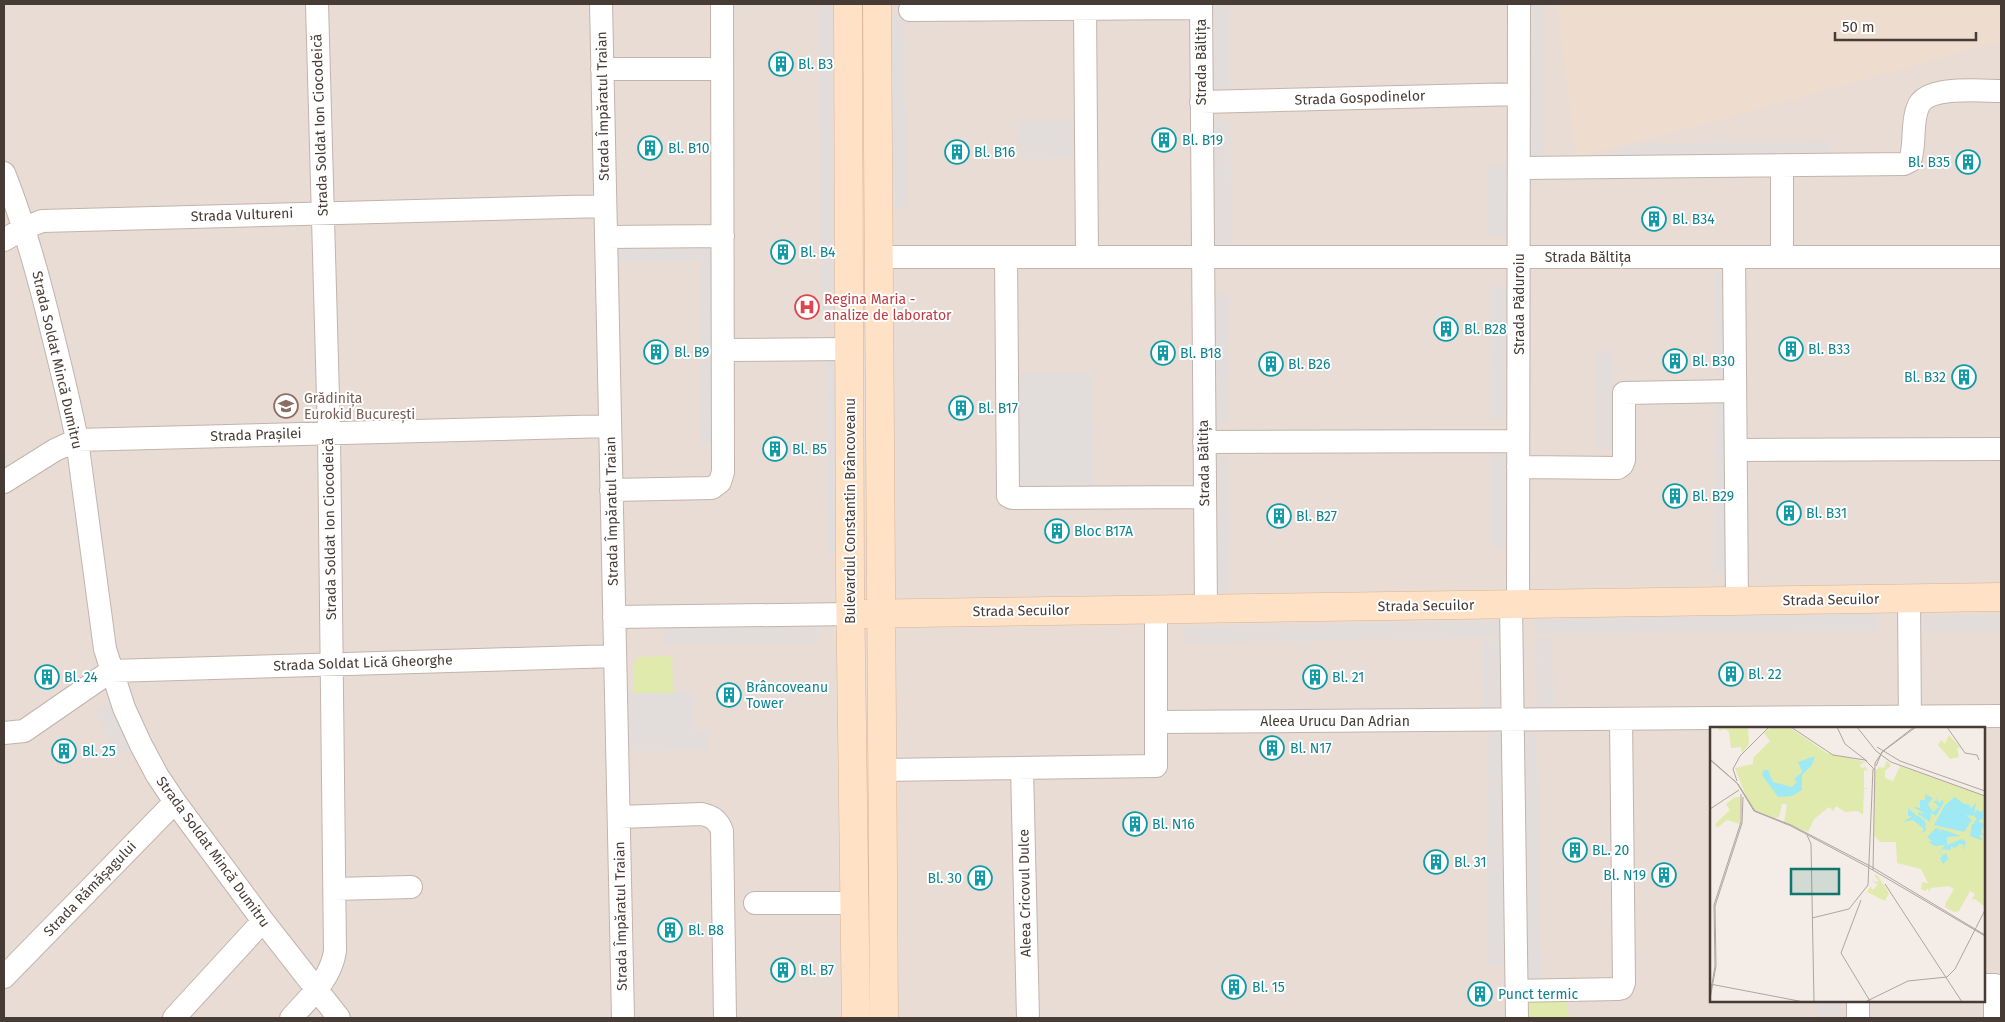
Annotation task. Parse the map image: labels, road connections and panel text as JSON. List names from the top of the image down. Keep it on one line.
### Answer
{"streets":{"main road":["Bulevardul Constantin Brâncoveanu","Strada Secuilor"],"street":["Strada Băltița","Strada Gospodinelor","Strada Împăratul Traian","Strada Soldat Ion Ciocodeică","Strada Vultureni","Strada Păduroiu","Strada Soldat Mincă Dumitru","Strada Prașilei","Strada Soldat Lică Gheorghe","Aleea Urucu Dan Adrian","Strada Rămășagului","Aleea Cricovul Dulce"]},"crossings":[["Strada Băltița","Strada Gospodinelor"],["Strada Băltița","Strada Păduroiu"],["Strada Băltița","Strada Secuilor"],["Strada Gospodinelor","Strada Păduroiu"],["Strada Împăratul Traian","Strada Vultureni"],["Strada Împăratul Traian","Strada Prașilei"],["Strada Împăratul Traian","Strada Soldat Lică Gheorghe"],["Strada Soldat Ion Ciocodeică","Strada Vultureni"],["Strada Soldat Ion Ciocodeică","Strada Soldat Mincă Dumitru"],["Strada Soldat Ion Ciocodeică","Strada Prașilei"],["Strada Soldat Ion Ciocodeică","Strada Soldat Lică Gheorghe"],["Strada Vultureni","Strada Soldat Mincă Dumitru"],["Strada Păduroiu","Strada Secuilor"],["Strada Soldat Mincă Dumitru","Strada Prașilei"],["Strada Soldat Mincă Dumitru","Strada Soldat Lică Gheorghe"],["Strada Soldat Mincă Dumitru","Strada Rămășagului"],["Bulevardul Constantin Brâncoveanu","Strada Secuilor"]],"places":{"building":["Bl. B3","Bl. B19","Bl. B10","Bl. B16","Bl. B35","Bl. B34","Bl. B4","Bl. B28","Bl. B33","Bl. B9","Bl. B18","Bl. B30","Bl. B26","Bl. B32","Bl. B17","Bl. B5","Bl. B29","Bl. B31","Bl. B27","Bloc B17A","Bl. 22","Bl. 24","Bl. 21","Brâncoveanu Tower","Bl. N17","Bl. 25","Bl. N16","BL. 20","Bl. 31","Bl. N19","Bl. 30","Bl. B8","Bl. B7","Bl. 15","Punct termic"],"hospital":["Regina Maria - analize de laborator"],"school or university":["Grădinița Eurokid București"]},"scale_bar":"50 m"}
